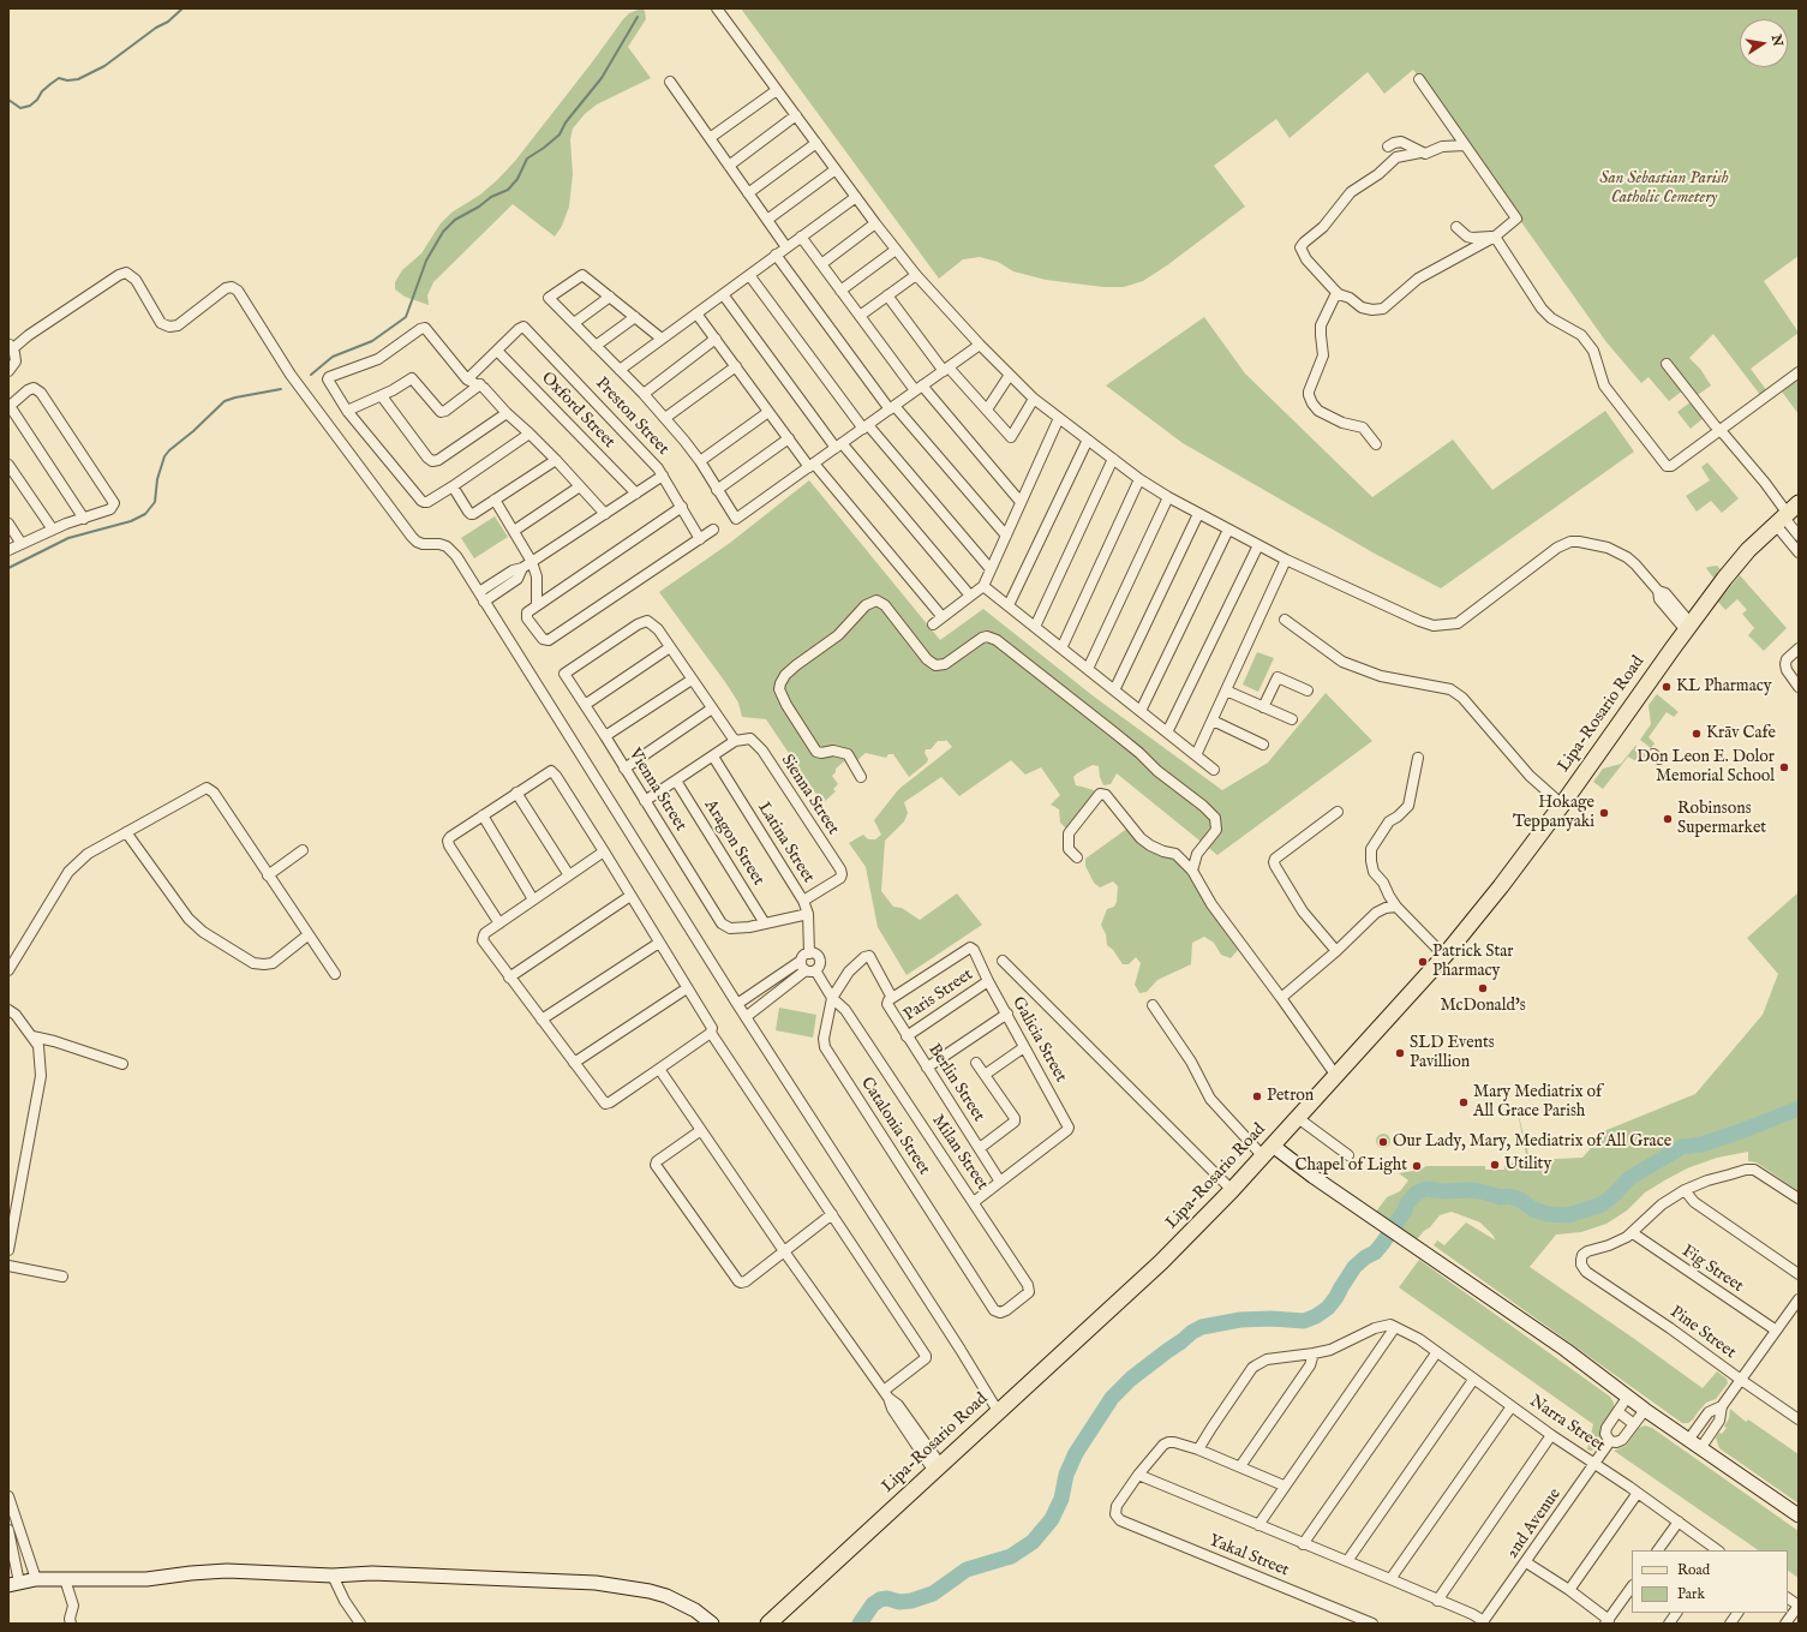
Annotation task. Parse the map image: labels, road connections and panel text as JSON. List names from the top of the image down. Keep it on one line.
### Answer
{"streets":{"main road":["Lipa-Rosario Road"],"street":["Oxford Street","Preston Street","Vienna Street","Sienna Street","Aragon Street","Latina Street","Paris Street","Galicia Street","Berlin Street","Catalonia Street","Milan Street","Fig Street","Pine Street","Narra Street","2nd Avenue","Yakal Street"]},"crossings":[["Oxford Street","Preston Street"],["Vienna Street","Aragon Street"],["Sienna Street","Latina Street"],["Latina Street","Milan Street"],["Paris Street","Galicia Street"],["Paris Street","Berlin Street"],["Galicia Street","Berlin Street"],["Galicia Street","Milan Street"],["Berlin Street","Catalonia Street"],["Catalonia Street","Milan Street"],["Fig Street","Pine Street"],["Narra Street","2nd Avenue"]],"parks":["San Sebastian Parish Catholic Cemetery"],"places":["KL Pharmacy","Krāv Cafe","Don Leon E. Dolor Memorial School","Hokage Teppanyaki","Robinsons Supermarket","Patrick Star Pharmacy","McDonald's","SLD Events Pavillion","Petron","Mary Mediatrix of All Grace Parish","Our Lady, Mary, Mediatrix of All Grace","Utility","Chapel of Light"],"legend":["Road","Park"],"north":"right"}
